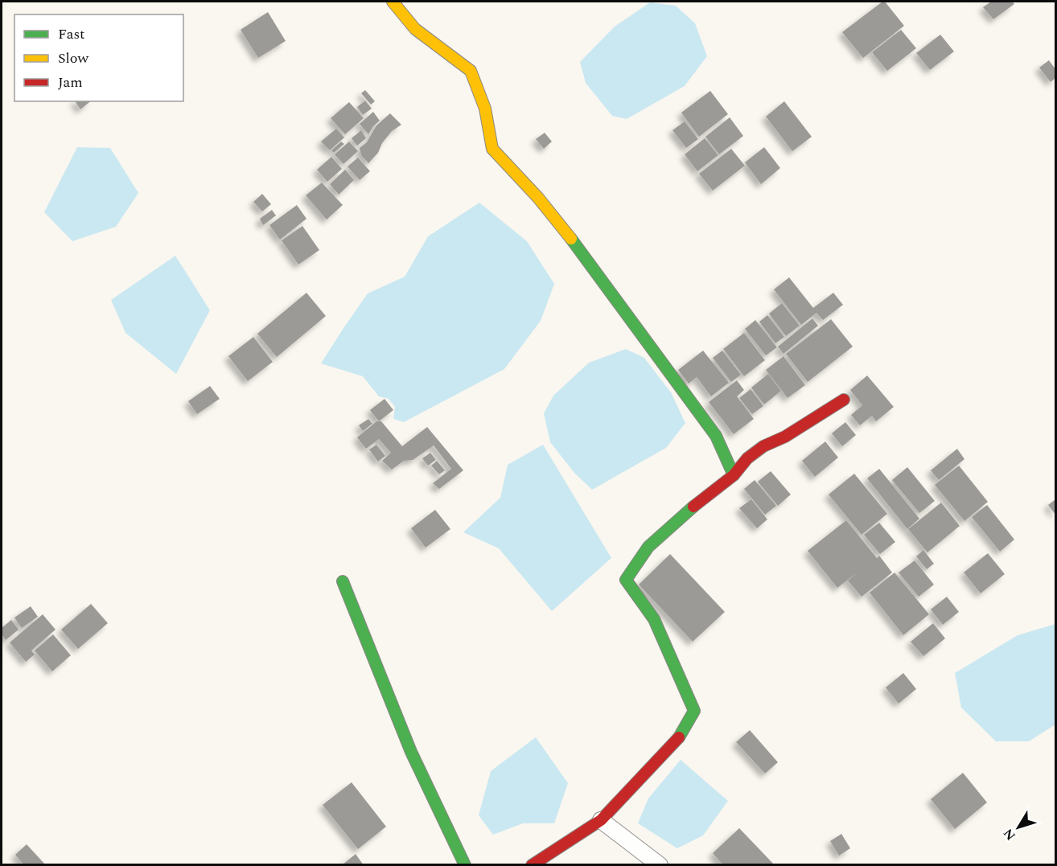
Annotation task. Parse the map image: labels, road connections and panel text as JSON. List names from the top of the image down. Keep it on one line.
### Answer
{"legend":["Fast","Slow","Jam"],"north":"bottom left"}
